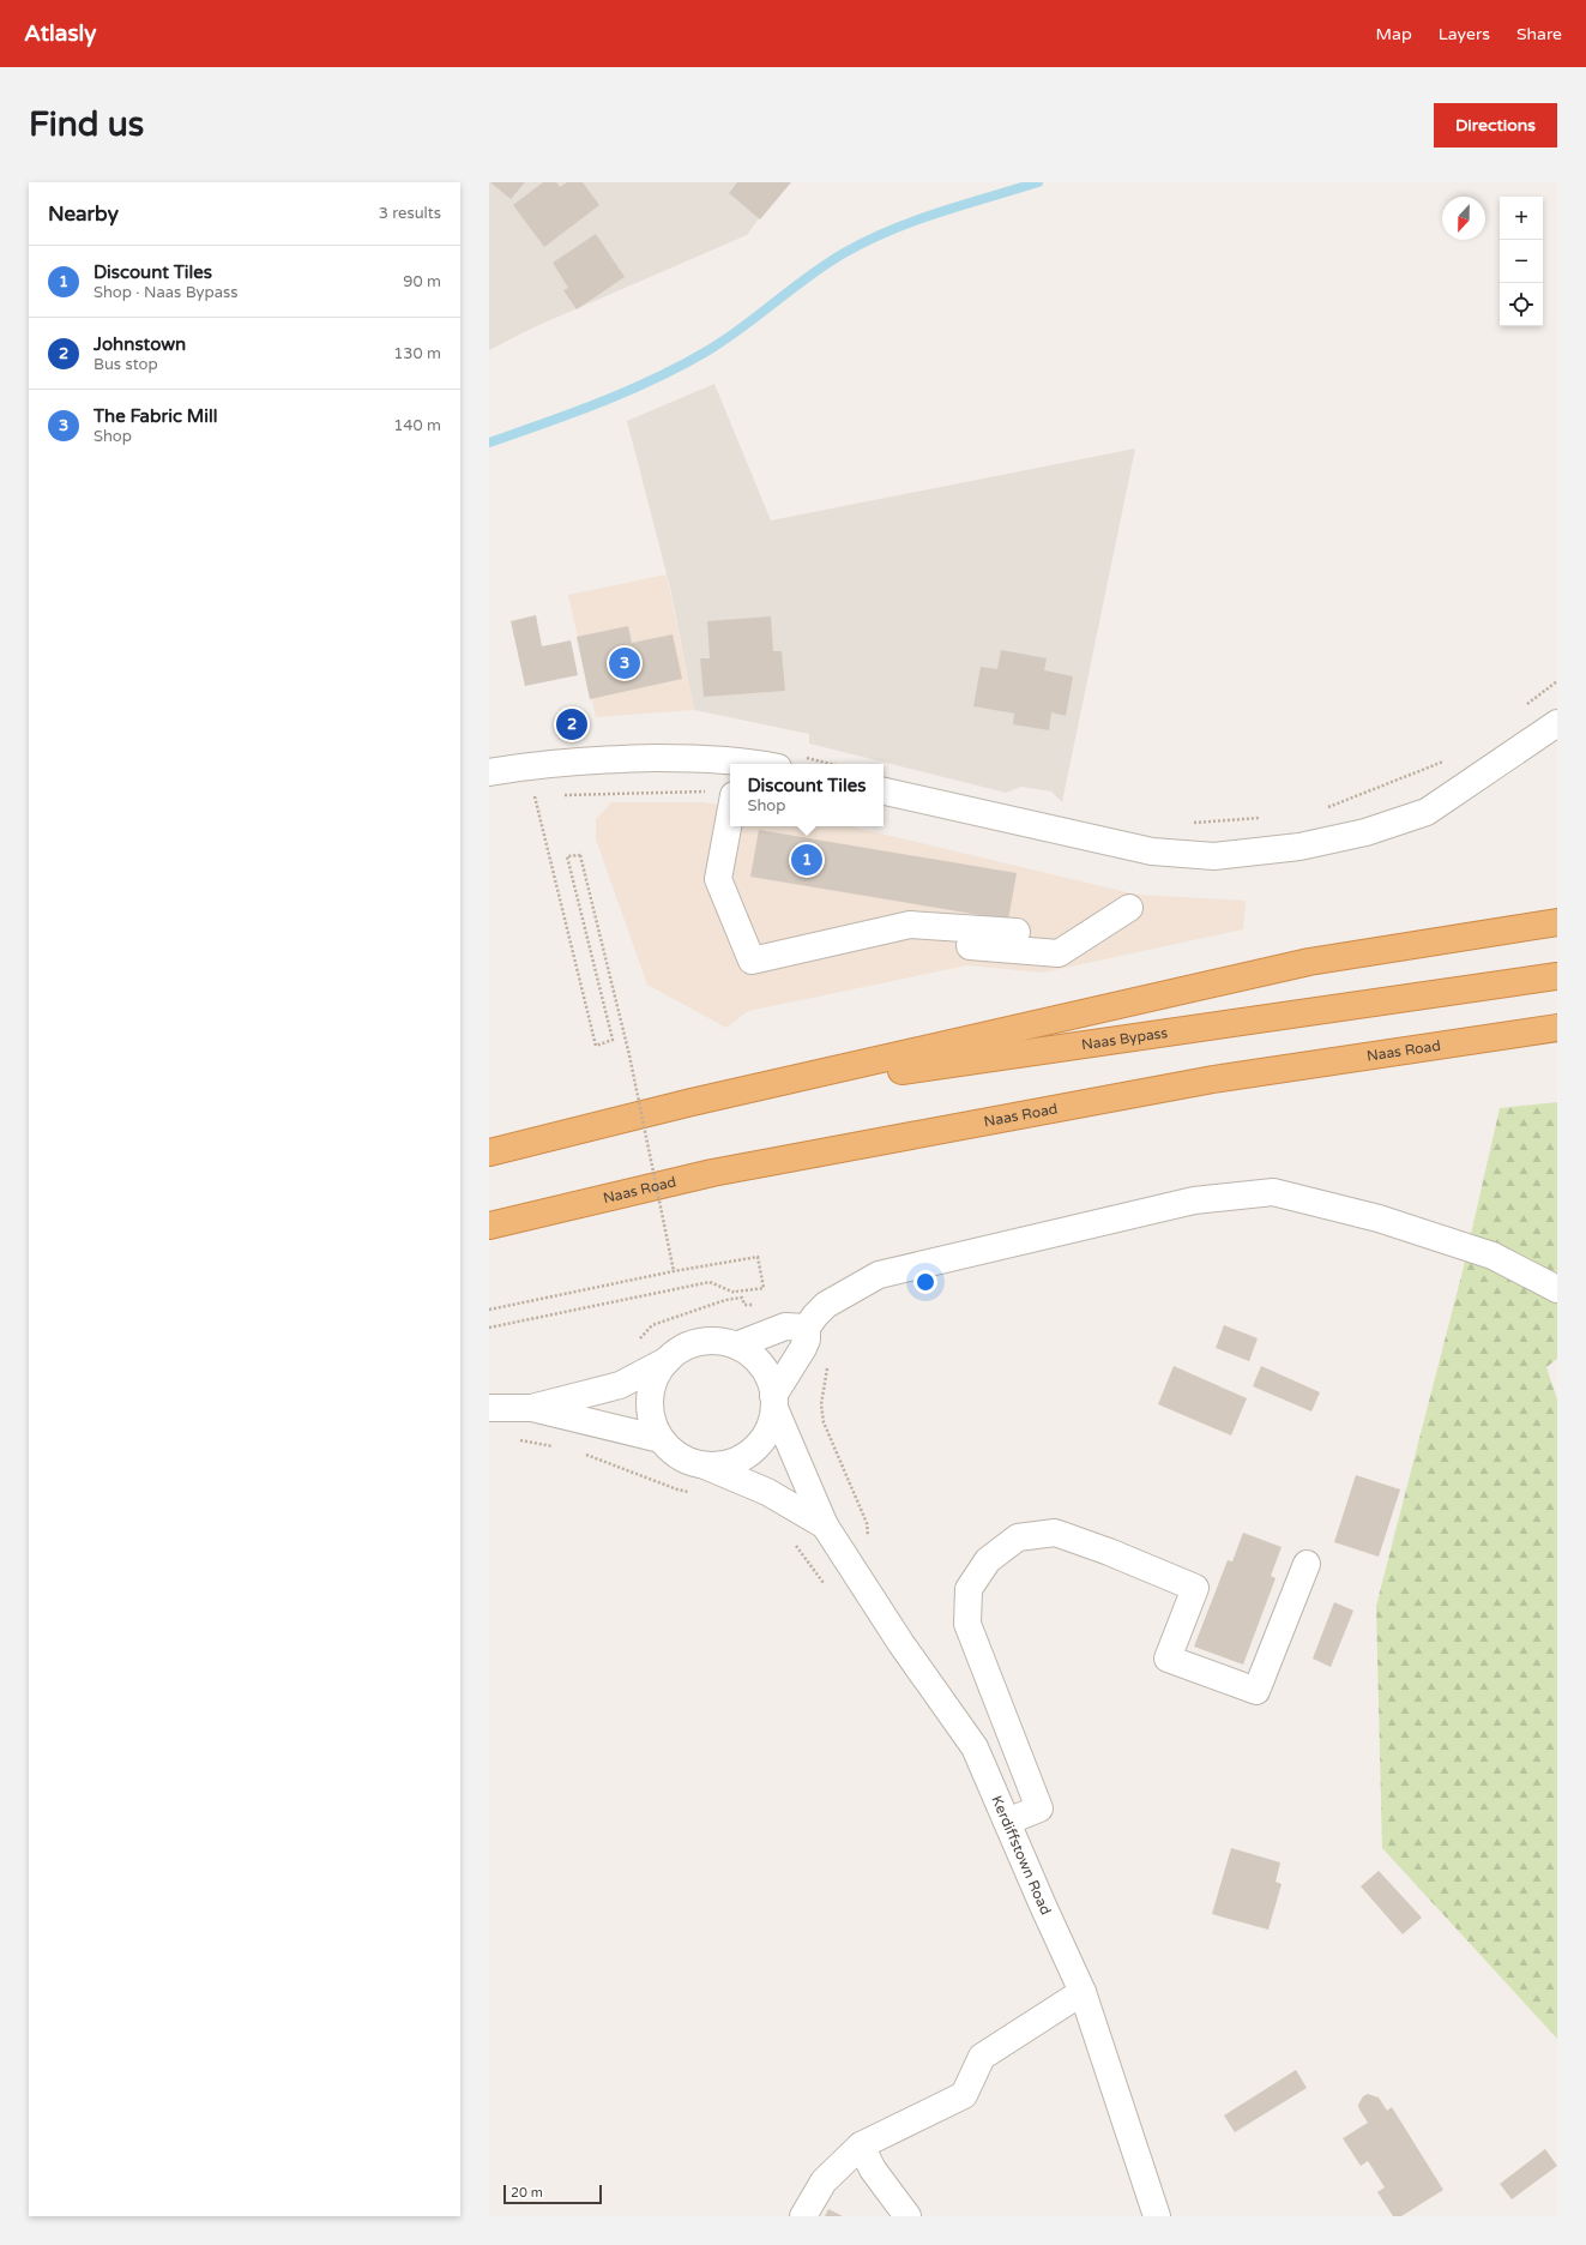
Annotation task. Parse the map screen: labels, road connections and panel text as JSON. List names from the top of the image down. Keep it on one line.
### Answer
{"streets":{"highway":["Naas Bypass","Naas Road"],"street":["Kerdiffstown Road"]},"scale_bar":"20 m","north":"bottom","page":{"header":"Atlasly","nav":["Map","Layers","Share"],"buttons":"Directions","title":"Find us","heading":["Nearby","3 results"],"map_buttons":["+","−"],"list":[{"mark":"1","name":"Discount Tiles","note":"Shop · Naas Bypass","value":"90 m"},{"mark":"2","name":"Johnstown","note":"Bus stop","value":"130 m"},{"mark":"3","name":"The Fabric Mill","note":"Shop","value":"140 m"}],"pins":["3","2","1"],"popup":["Discount Tiles","Shop"],"scale":"20 m"}}
